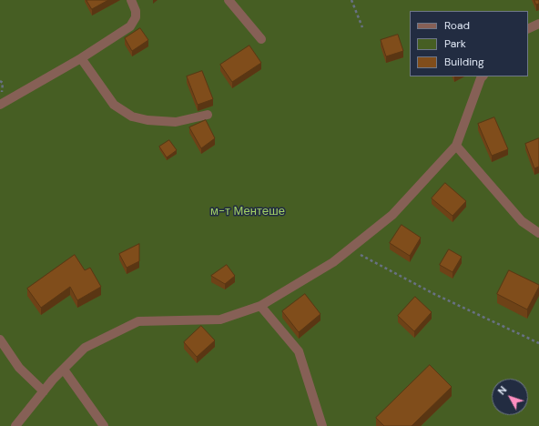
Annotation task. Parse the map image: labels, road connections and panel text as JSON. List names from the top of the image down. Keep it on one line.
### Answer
{"parks":["м-т Ментeше"],"legend":["Road","Park","Building"],"north":"top left"}
